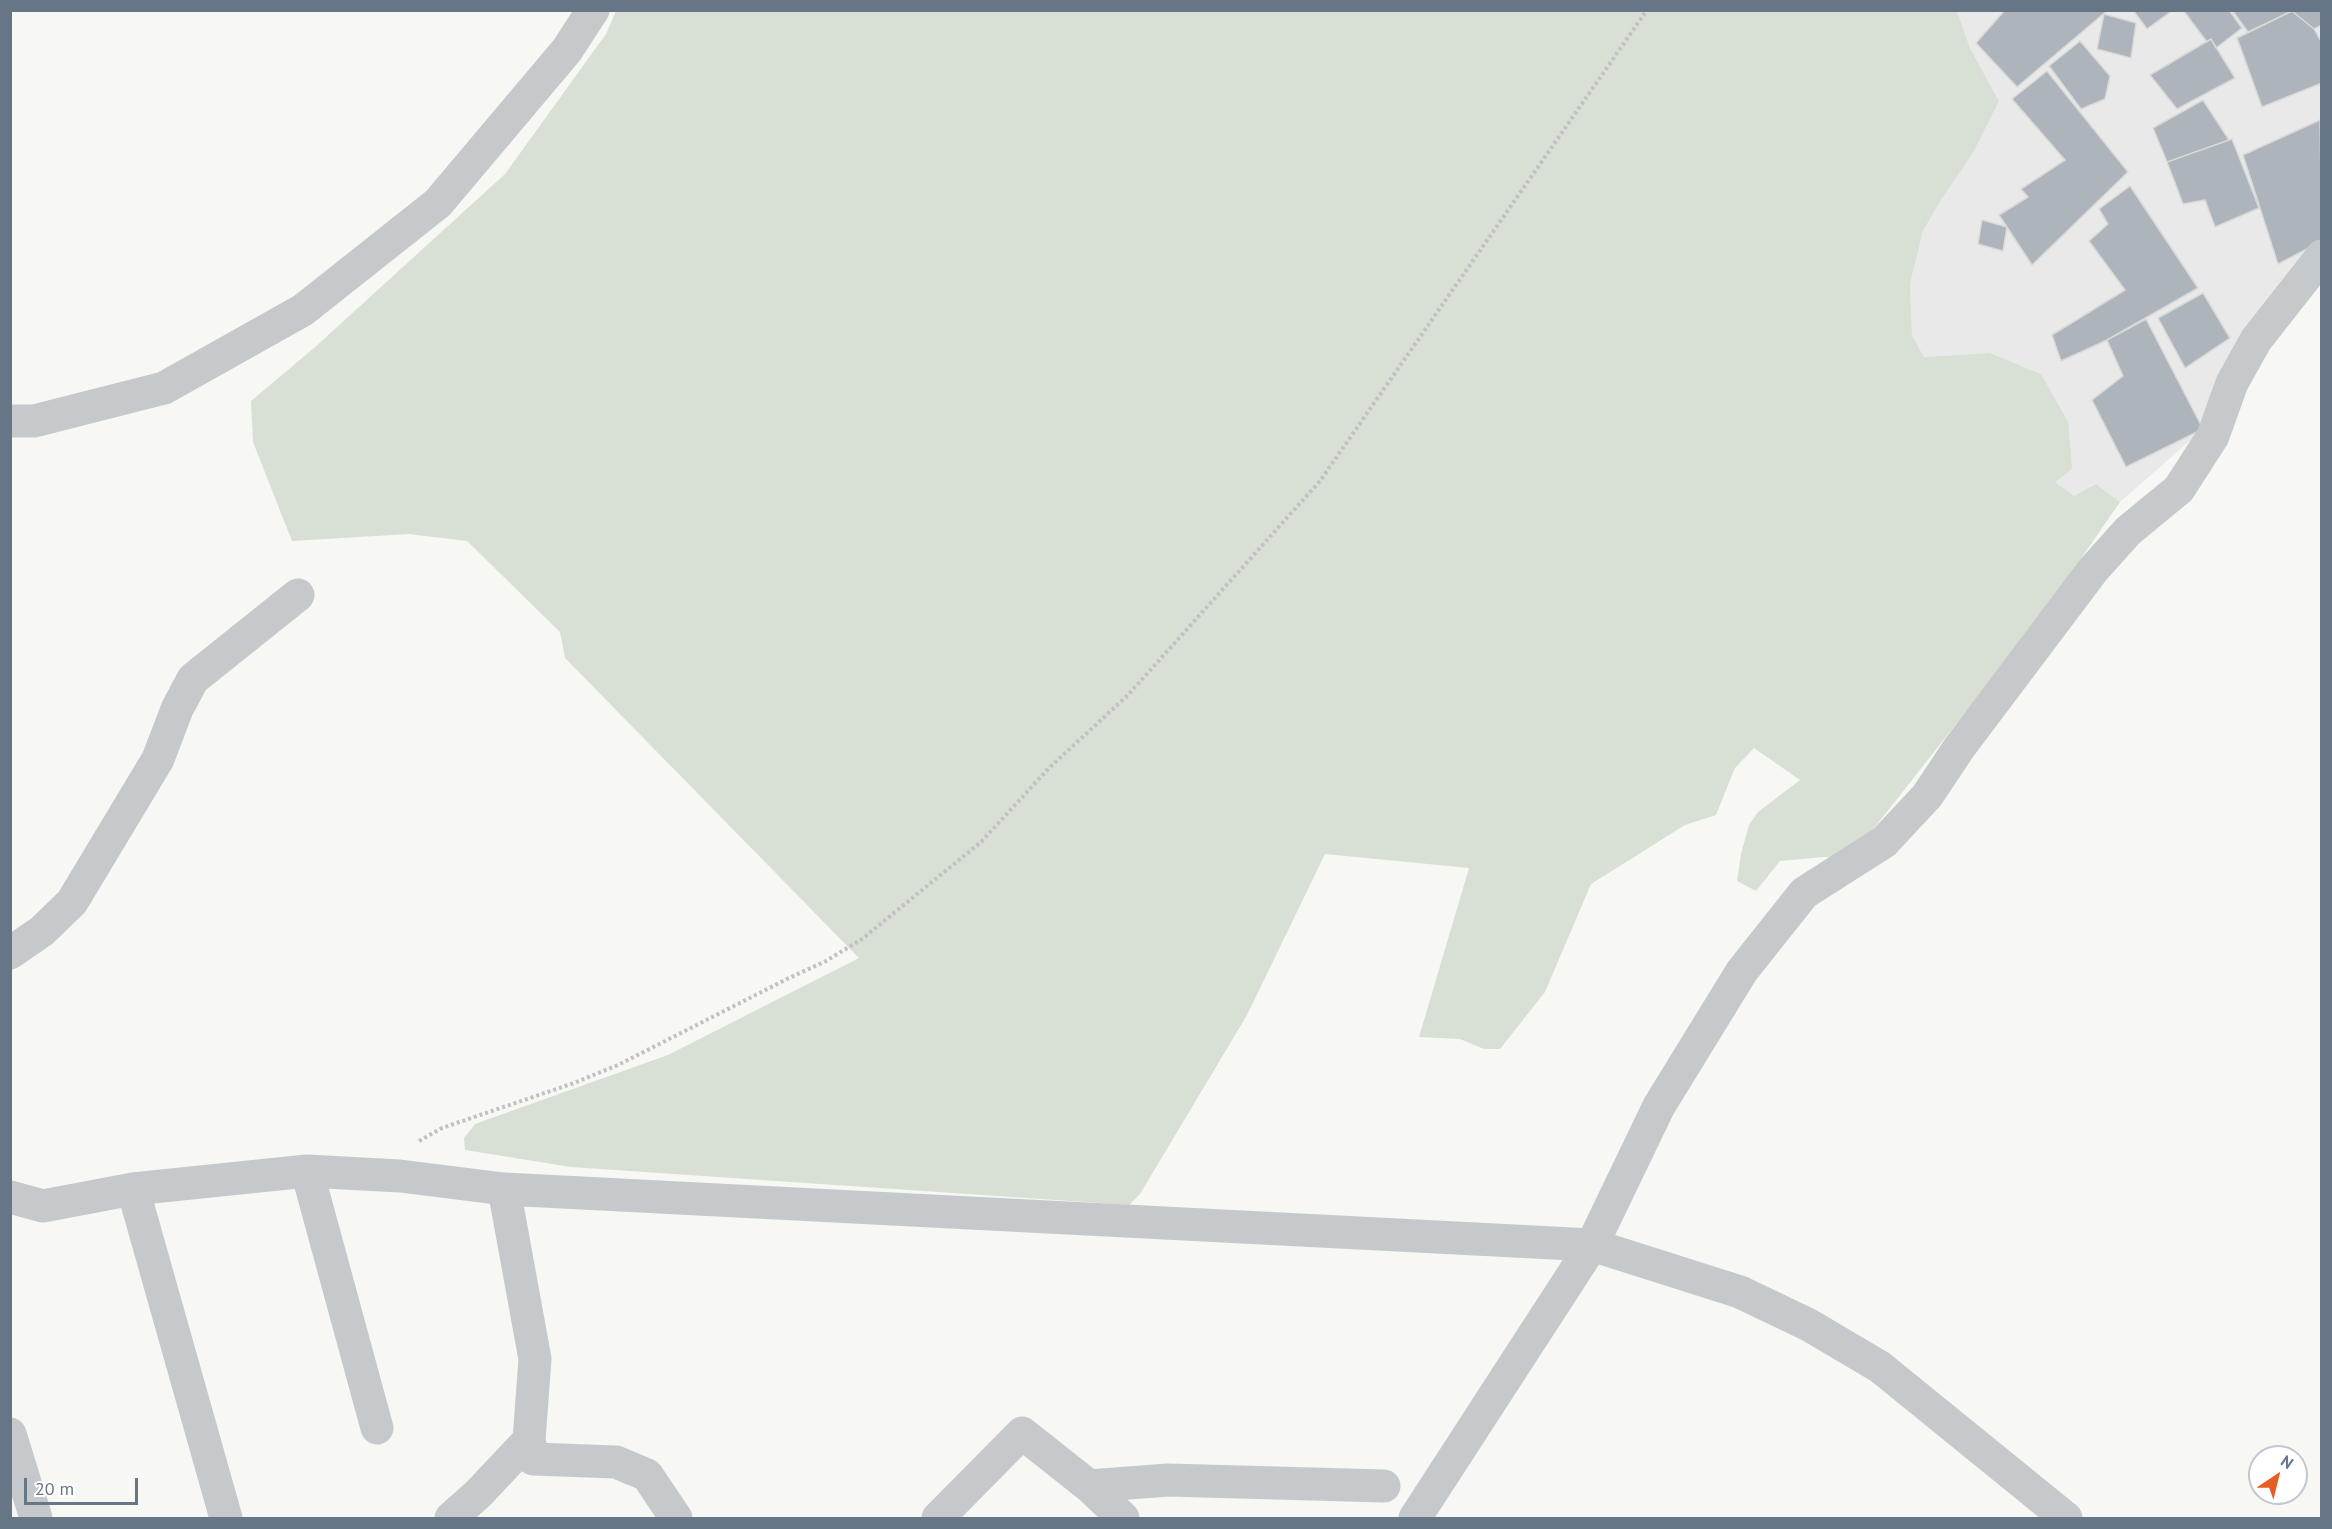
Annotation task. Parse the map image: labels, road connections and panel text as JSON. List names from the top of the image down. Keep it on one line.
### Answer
{"scale_bar":"20 m","north":"top right"}
